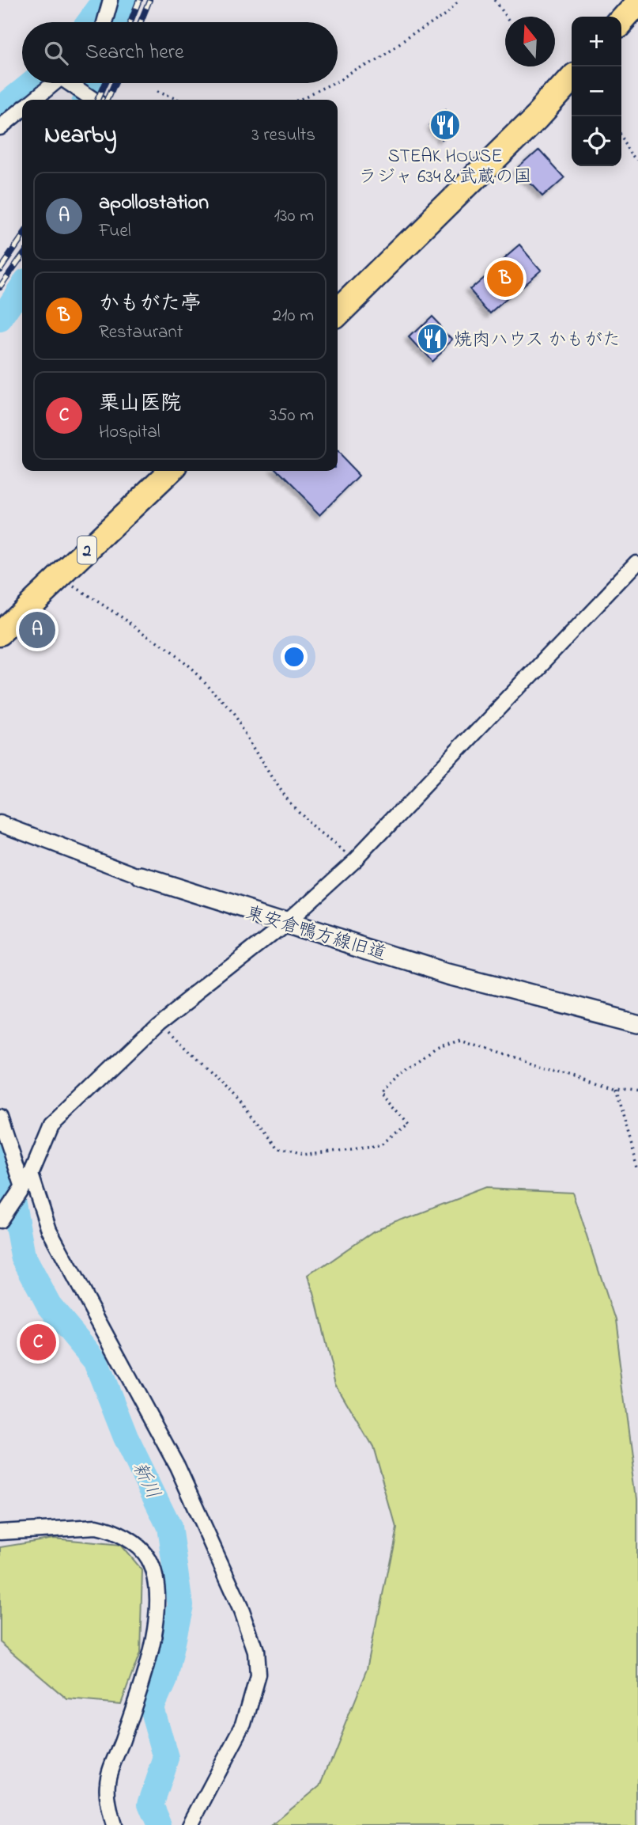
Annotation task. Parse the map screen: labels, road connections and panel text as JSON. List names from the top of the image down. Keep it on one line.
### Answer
{"streets":{"highway":["2"],"street":["東安倉鴨方線旧道"]},"water":["新川"],"places":{"restaurant":["STEAK HOUSE ラジャ 634＆武蔵の国","焼肉ハウス かもがた"]},"north":"top","page":{"map_buttons":["+","−"],"search":"Search here","heading":["Nearby","3 results"],"list":[{"mark":"A","name":"apollostation","note":"Fuel","value":"130 m"},{"mark":"B","name":"かもがた亭","note":"Restaurant","value":"210 m"},{"mark":"C","name":"栗山医院","note":"Hospital","value":"350 m"}],"pins":["B","A","C"]}}
